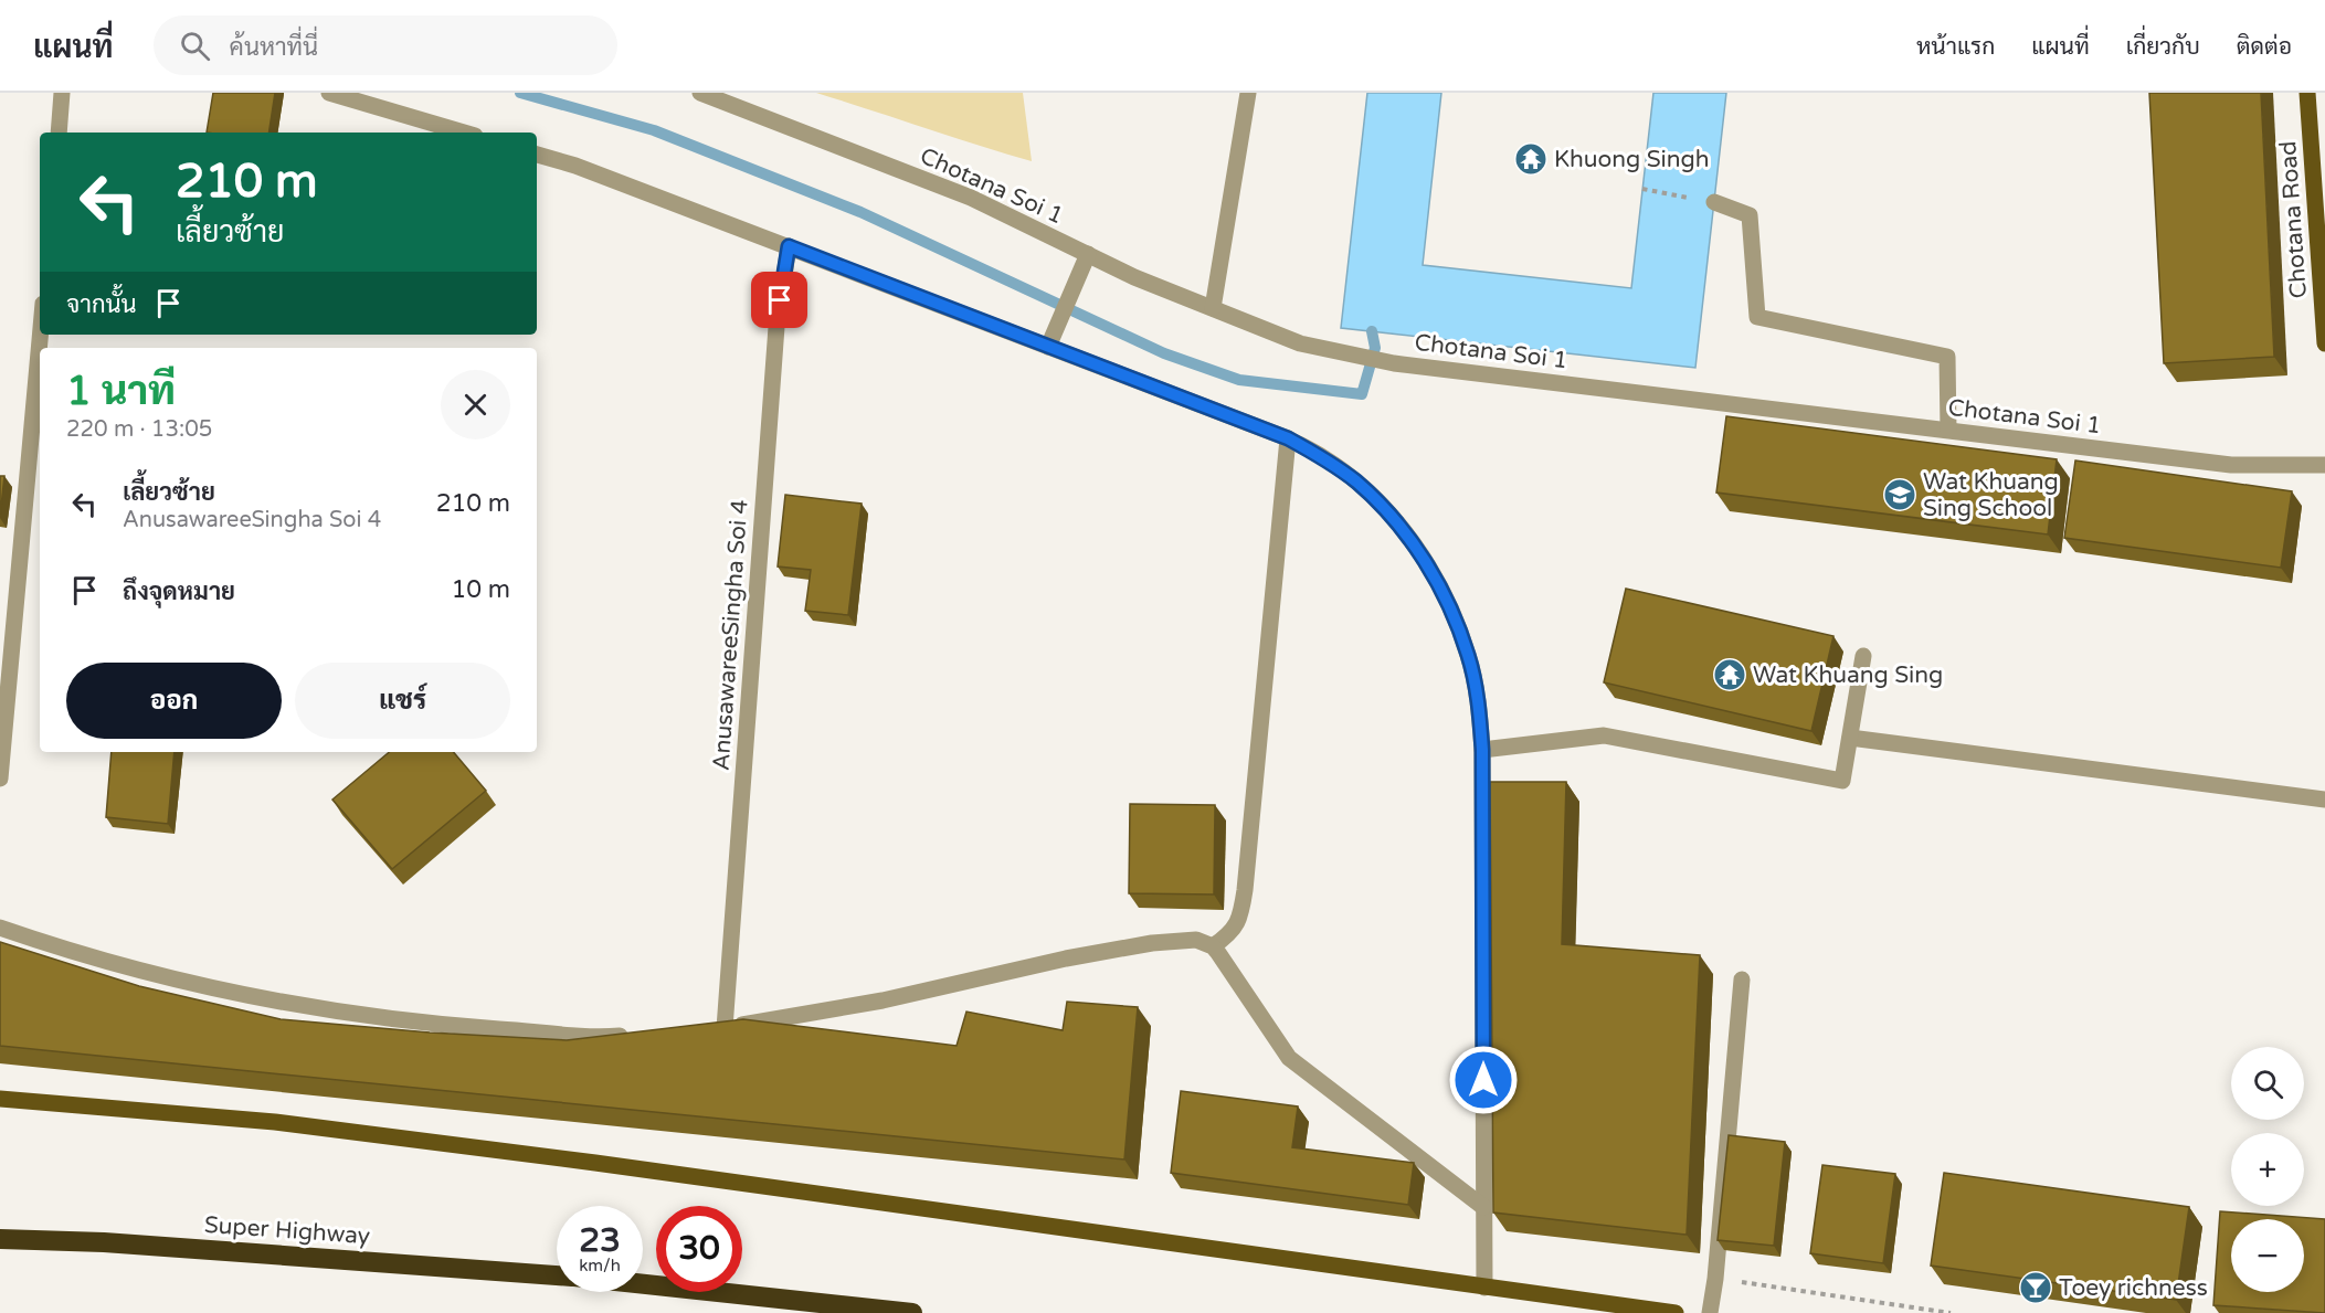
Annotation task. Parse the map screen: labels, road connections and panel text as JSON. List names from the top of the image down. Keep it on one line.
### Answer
{"streets":{"highway":["Super Highway"],"main road":["Chotana Road"],"street":["Chotana Soi 1","AnusawareeSingha Soi 4"]},"places":{"temple":["Khuong Singh","Wat Khuang Sing"],"school or university":["Wat Khuang Sing School"],"bar":["Toey richness"]},"page":{"header":"แผนที่","search":"ค้นหาที่นี่","nav":["หน้าแรก","แผนที่","เกี่ยวกับ","ติดต่อ"],"turn":["210 m","เลี้ยวซ้าย"],"then":"จากนั้น","heading":["1 นาที","220 m · 13:05"],"list":[{"name":"เลี้ยวซ้าย","note":"AnusawareeSingha Soi 4","value":"210 m"},{"name":"ถึงจุดหมาย","value":"10 m"}],"buttons":["ออก","แชร์"],"map_buttons":["+","−"],"speed":"23 km/h","limit":"30"}}
